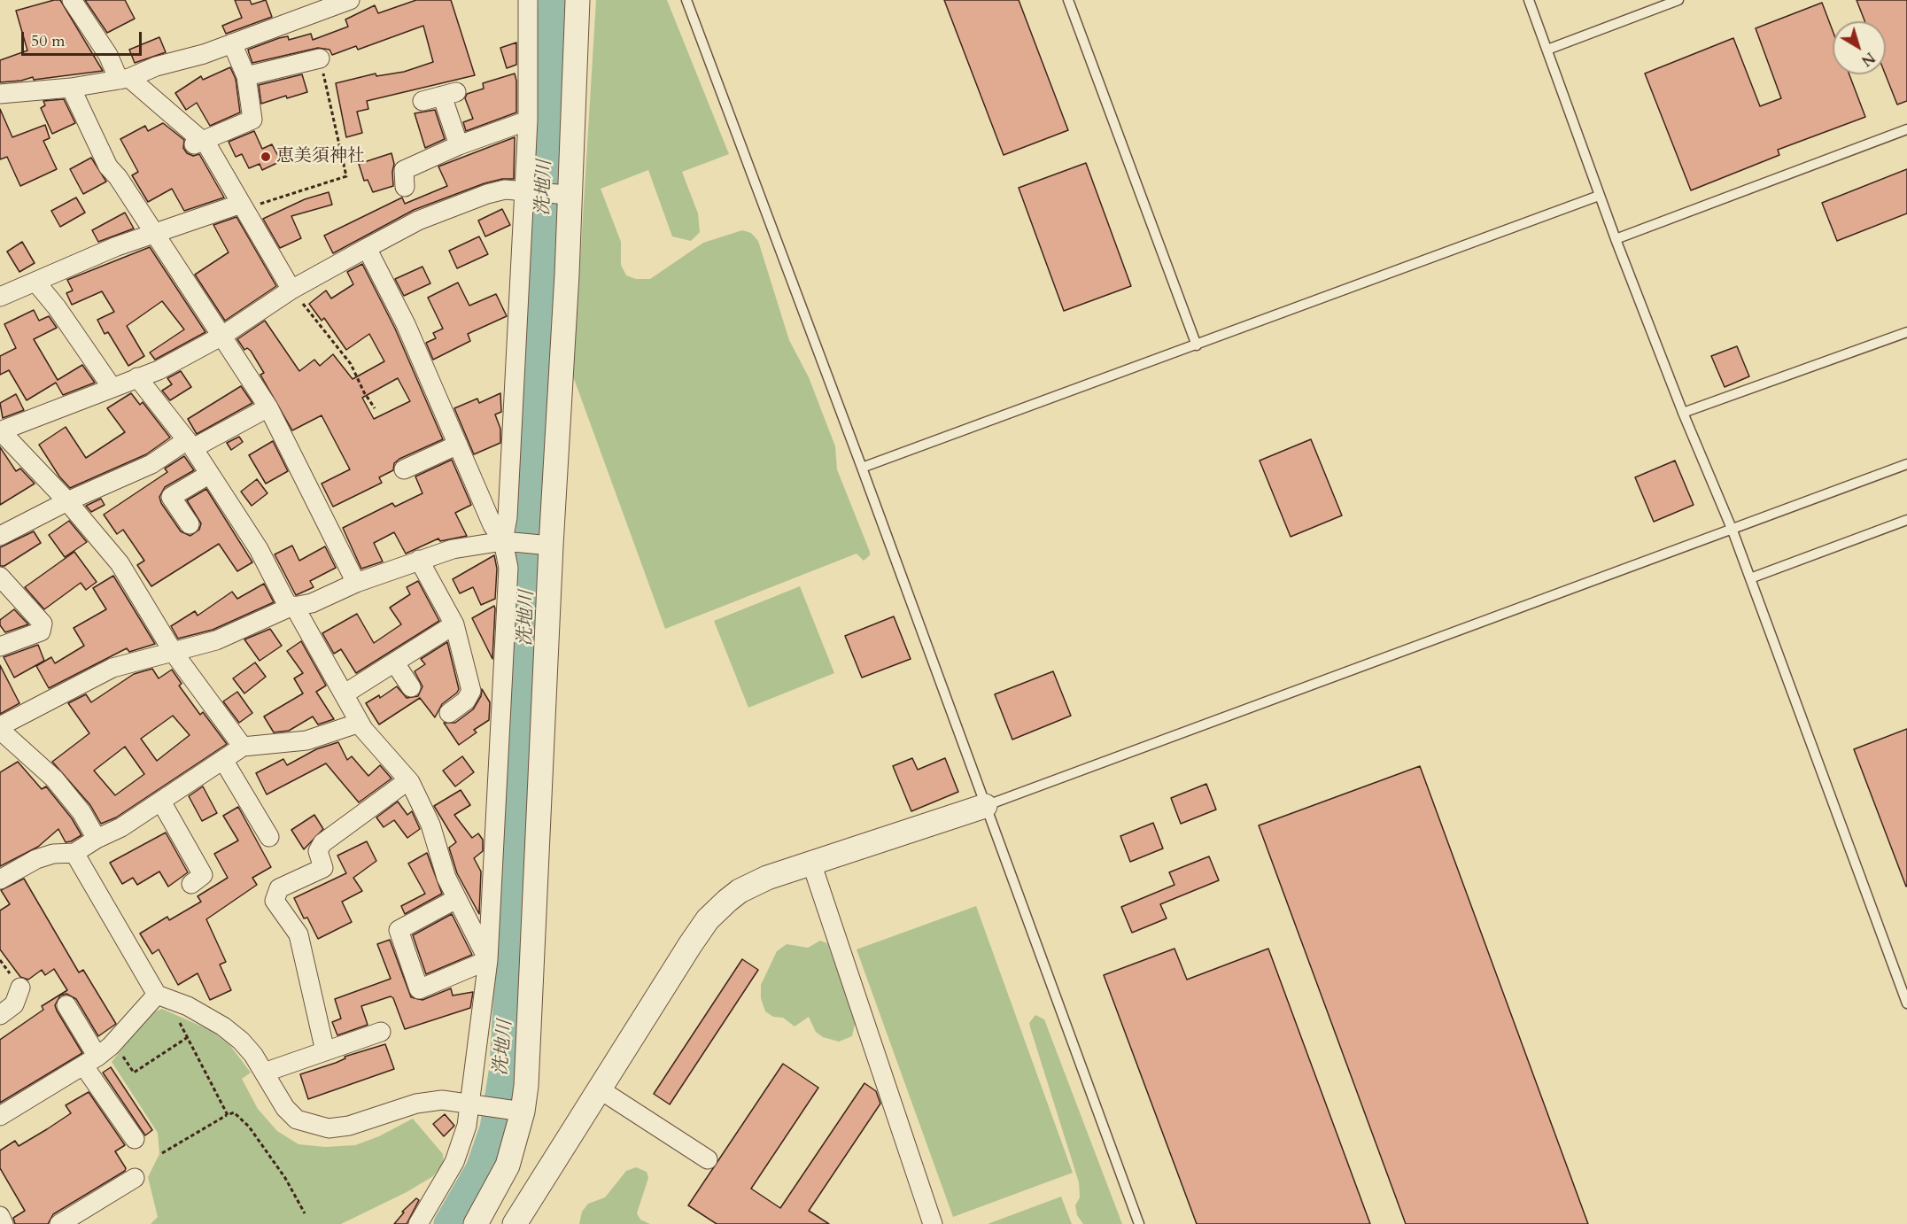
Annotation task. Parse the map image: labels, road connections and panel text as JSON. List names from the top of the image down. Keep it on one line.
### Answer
{"water":["洗地川"],"places":["恵美須神社"],"scale_bar":"50 m","north":"bottom right"}
